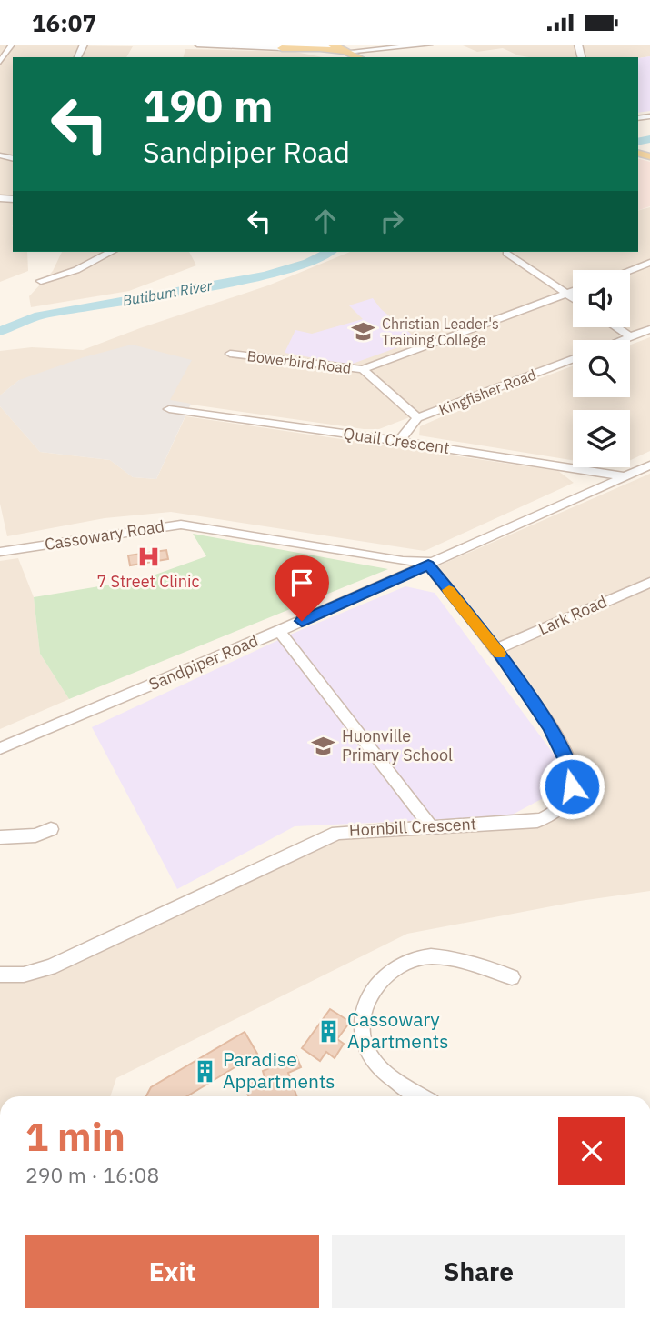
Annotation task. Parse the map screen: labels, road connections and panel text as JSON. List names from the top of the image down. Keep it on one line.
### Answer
{"streets":{"street":["Bowerbird Road","Kingfisher Road","Quail Crescent","Cassowary Road","Lark Road","Sandpiper Road","Hornbill Crescent"]},"crossings":[["Kingfisher Road","Quail Crescent"],["Quail Crescent","Sandpiper Road"],["Cassowary Road","Sandpiper Road"],["Cassowary Road","Hornbill Crescent"],["Lark Road","Hornbill Crescent"],["Sandpiper Road","Hornbill Crescent"]],"water":["Butibum River"],"places":{"school or university":["Christian Leader's Training College","Huonville Primary School"],"hospital":["7 Street Clinic"],"building":["Cassowary Apartments","Paradise Appartments"]},"page":{"status":"16:07","turn":["190 m","Sandpiper Road"],"heading":["1 min","290 m · 16:08"],"buttons":["Exit","Share"]}}
